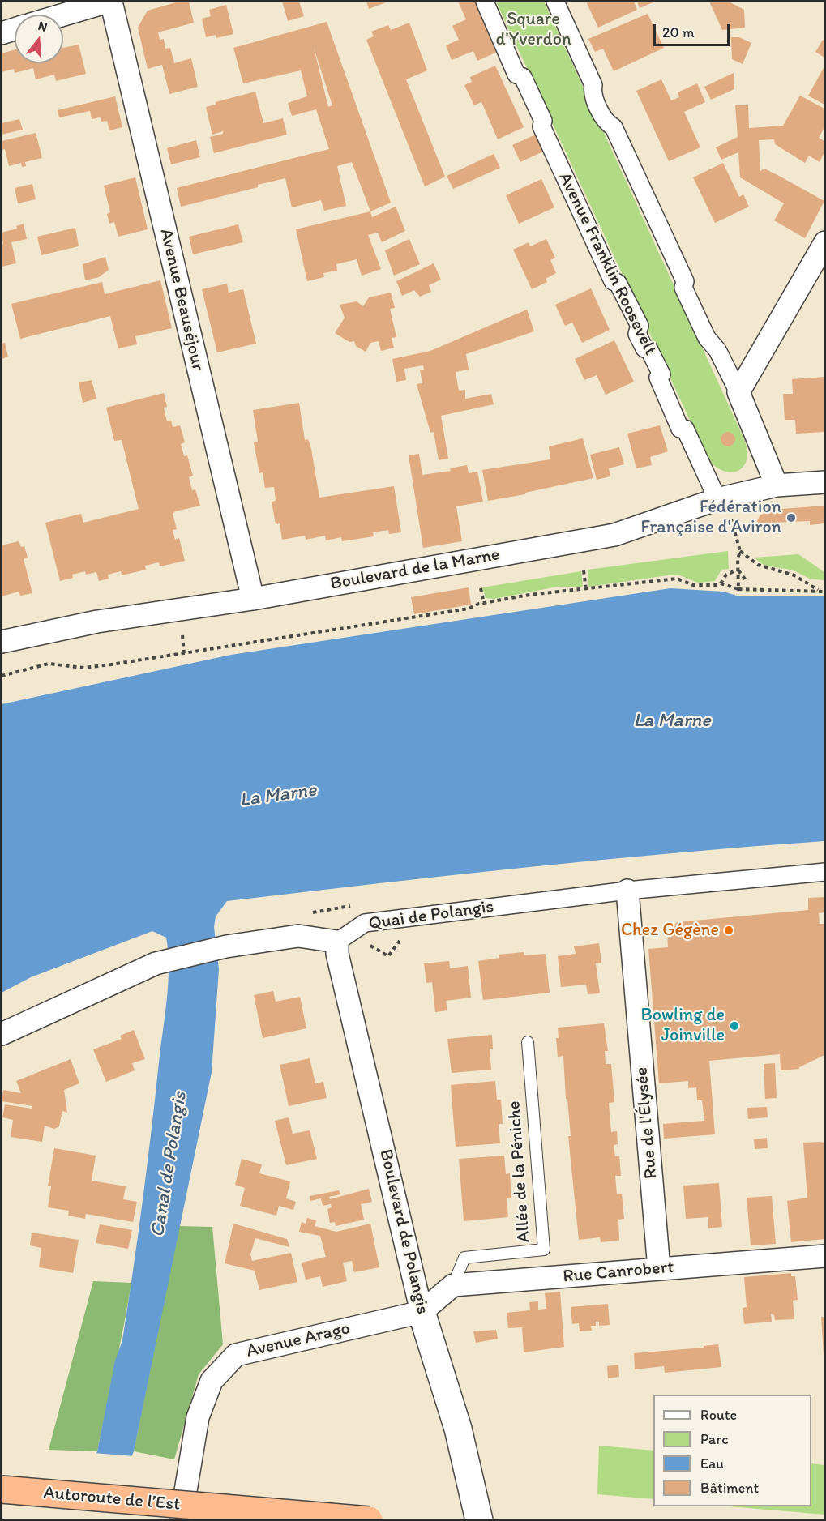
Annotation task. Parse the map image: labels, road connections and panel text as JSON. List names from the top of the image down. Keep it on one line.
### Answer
{"streets":{"highway":["Autoroute de l’Est"],"street":["Avenue Franklin Roosevelt","Avenue Beauséjour","Boulevard de la Marne","Quai de Polangis","Rue de l'Élysée","Boulevard de Polangis","Rue Canrobert","Avenue Arago"],"lane":["Allée de la Péniche"]},"crossings":[["Avenue Franklin Roosevelt","Boulevard de la Marne"],["Avenue Beauséjour","Boulevard de la Marne"],["Quai de Polangis","Rue de l'Élysée"],["Quai de Polangis","Boulevard de Polangis"],["Rue de l'Élysée","Rue Canrobert"],["Allée de la Péniche","Rue Canrobert"],["Boulevard de Polangis","Avenue Arago"]],"water":["La Marne","Canal de Polangis"],"parks":["Square d'Yverdon"],"places":["Fédération Française d'Aviron","Chez Gégène","Bowling de Joinville"],"legend":["Route","Parc","Eau","Bâtiment"],"scale_bar":"20 m","north":"top"}
